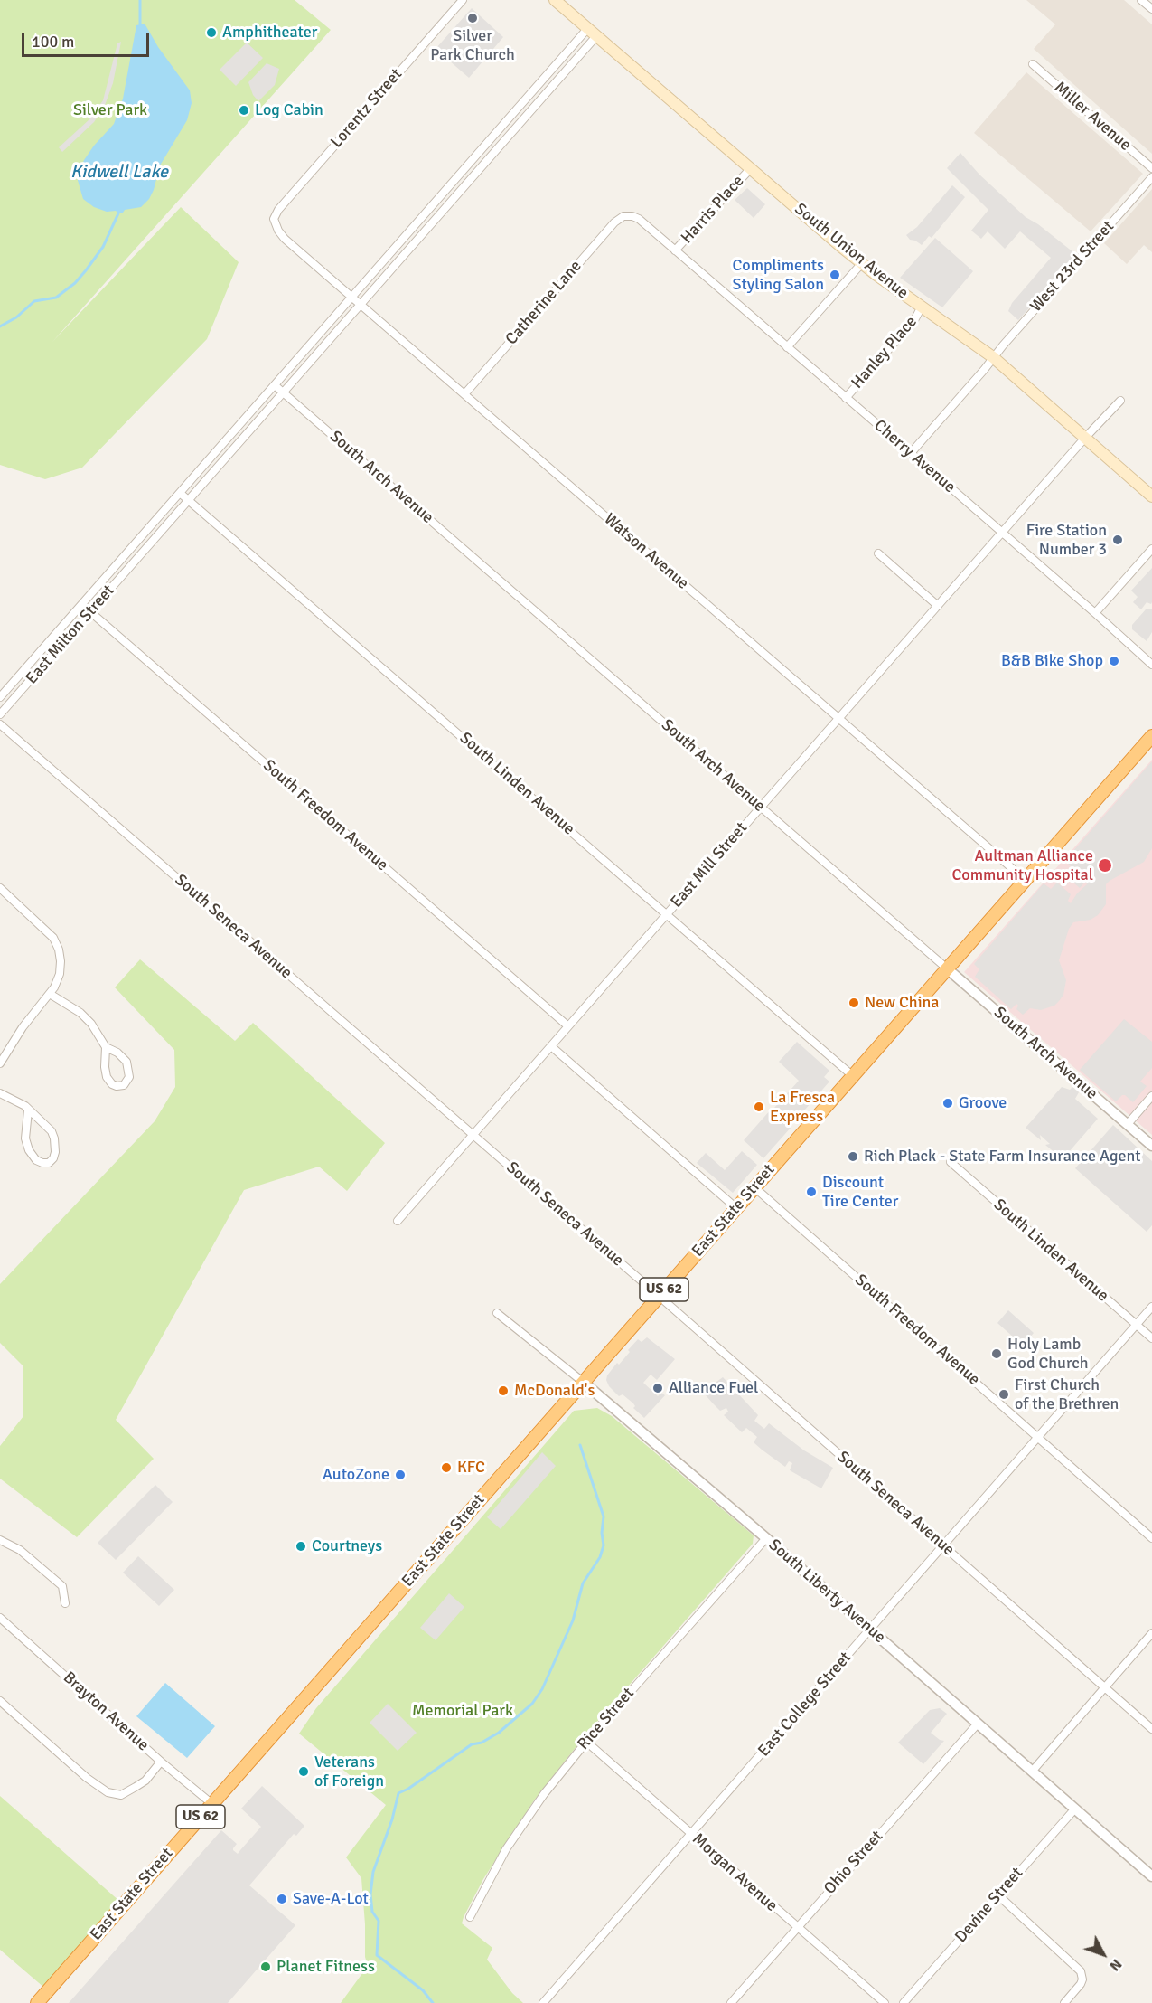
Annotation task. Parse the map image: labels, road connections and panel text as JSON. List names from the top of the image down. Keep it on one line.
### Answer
{"streets":{"highway":["East State Street","US 62"],"main road":["South Union Avenue"],"street":["Lorentz Street","Miller Avenue","Harris Place","West 23rd Street","Catherine Lane","Hanley Place","Cherry Avenue","South Arch Avenue","Watson Avenue","East Milton Street","South Linden Avenue","South Freedom Avenue","East Mill Street","South Seneca Avenue","South Liberty Avenue","East College Street","Brayton Avenue","Rice Street","Ohio Street","Morgan Avenue","Devine Street"]},"crossings":[["Lorentz Street","Watson Avenue"],["Harris Place","South Union Avenue"],["Harris Place","Cherry Avenue"],["South Union Avenue","West 23rd Street"],["South Union Avenue","Hanley Place"],["South Union Avenue","East Milton Street"],["South Union Avenue","East Mill Street"],["West 23rd Street","Cherry Avenue"],["Catherine Lane","Cherry Avenue"],["Catherine Lane","Watson Avenue"],["Hanley Place","Cherry Avenue"],["Cherry Avenue","East Mill Street"],["South Arch Avenue","East Milton Street"],["South Arch Avenue","East Mill Street"],["South Arch Avenue","East State Street"],["Watson Avenue","East Milton Street"],["Watson Avenue","East Mill Street"],["Watson Avenue","East State Street"],["East Milton Street","South Linden Avenue"],["East Milton Street","South Freedom Avenue"],["South Linden Avenue","East Mill Street"],["South Linden Avenue","East State Street"],["South Linden Avenue","East College Street"],["South Freedom Avenue","East Mill Street"],["South Freedom Avenue","East State Street"],["South Freedom Avenue","East College Street"],["East Mill Street","South Seneca Avenue"],["South Seneca Avenue","East State Street"],["South Seneca Avenue","East College Street"],["East State Street","South Liberty Avenue"],["East State Street","Brayton Avenue"],["South Liberty Avenue","East College Street"],["South Liberty Avenue","Rice Street"],["South Liberty Avenue","Ohio Street"],["South Liberty Avenue","Devine Street"],["East College Street","Morgan Avenue"],["Rice Street","Morgan Avenue"],["Ohio Street","Morgan Avenue"]],"water":["Kidwell Lake"],"parks":["Silver Park","Memorial Park"],"places":["Silver Park Church","Amphitheater","Log Cabin","Compliments Styling Salon","Fire Station Number 3","B&B Bike Shop","Aultman Alliance Community Hospital","New China","Groove","La Fresca Express","Rich Plack - State Farm Insurance Agent","Discount Tire Center","Holy Lamb God Church","Alliance Fuel","McDonald's","First Church of the Brethren","KFC","AutoZone","Courtneys","Veterans of Foreign","Save-A-Lot","Planet Fitness"],"scale_bar":"100 m","north":"bottom right"}
